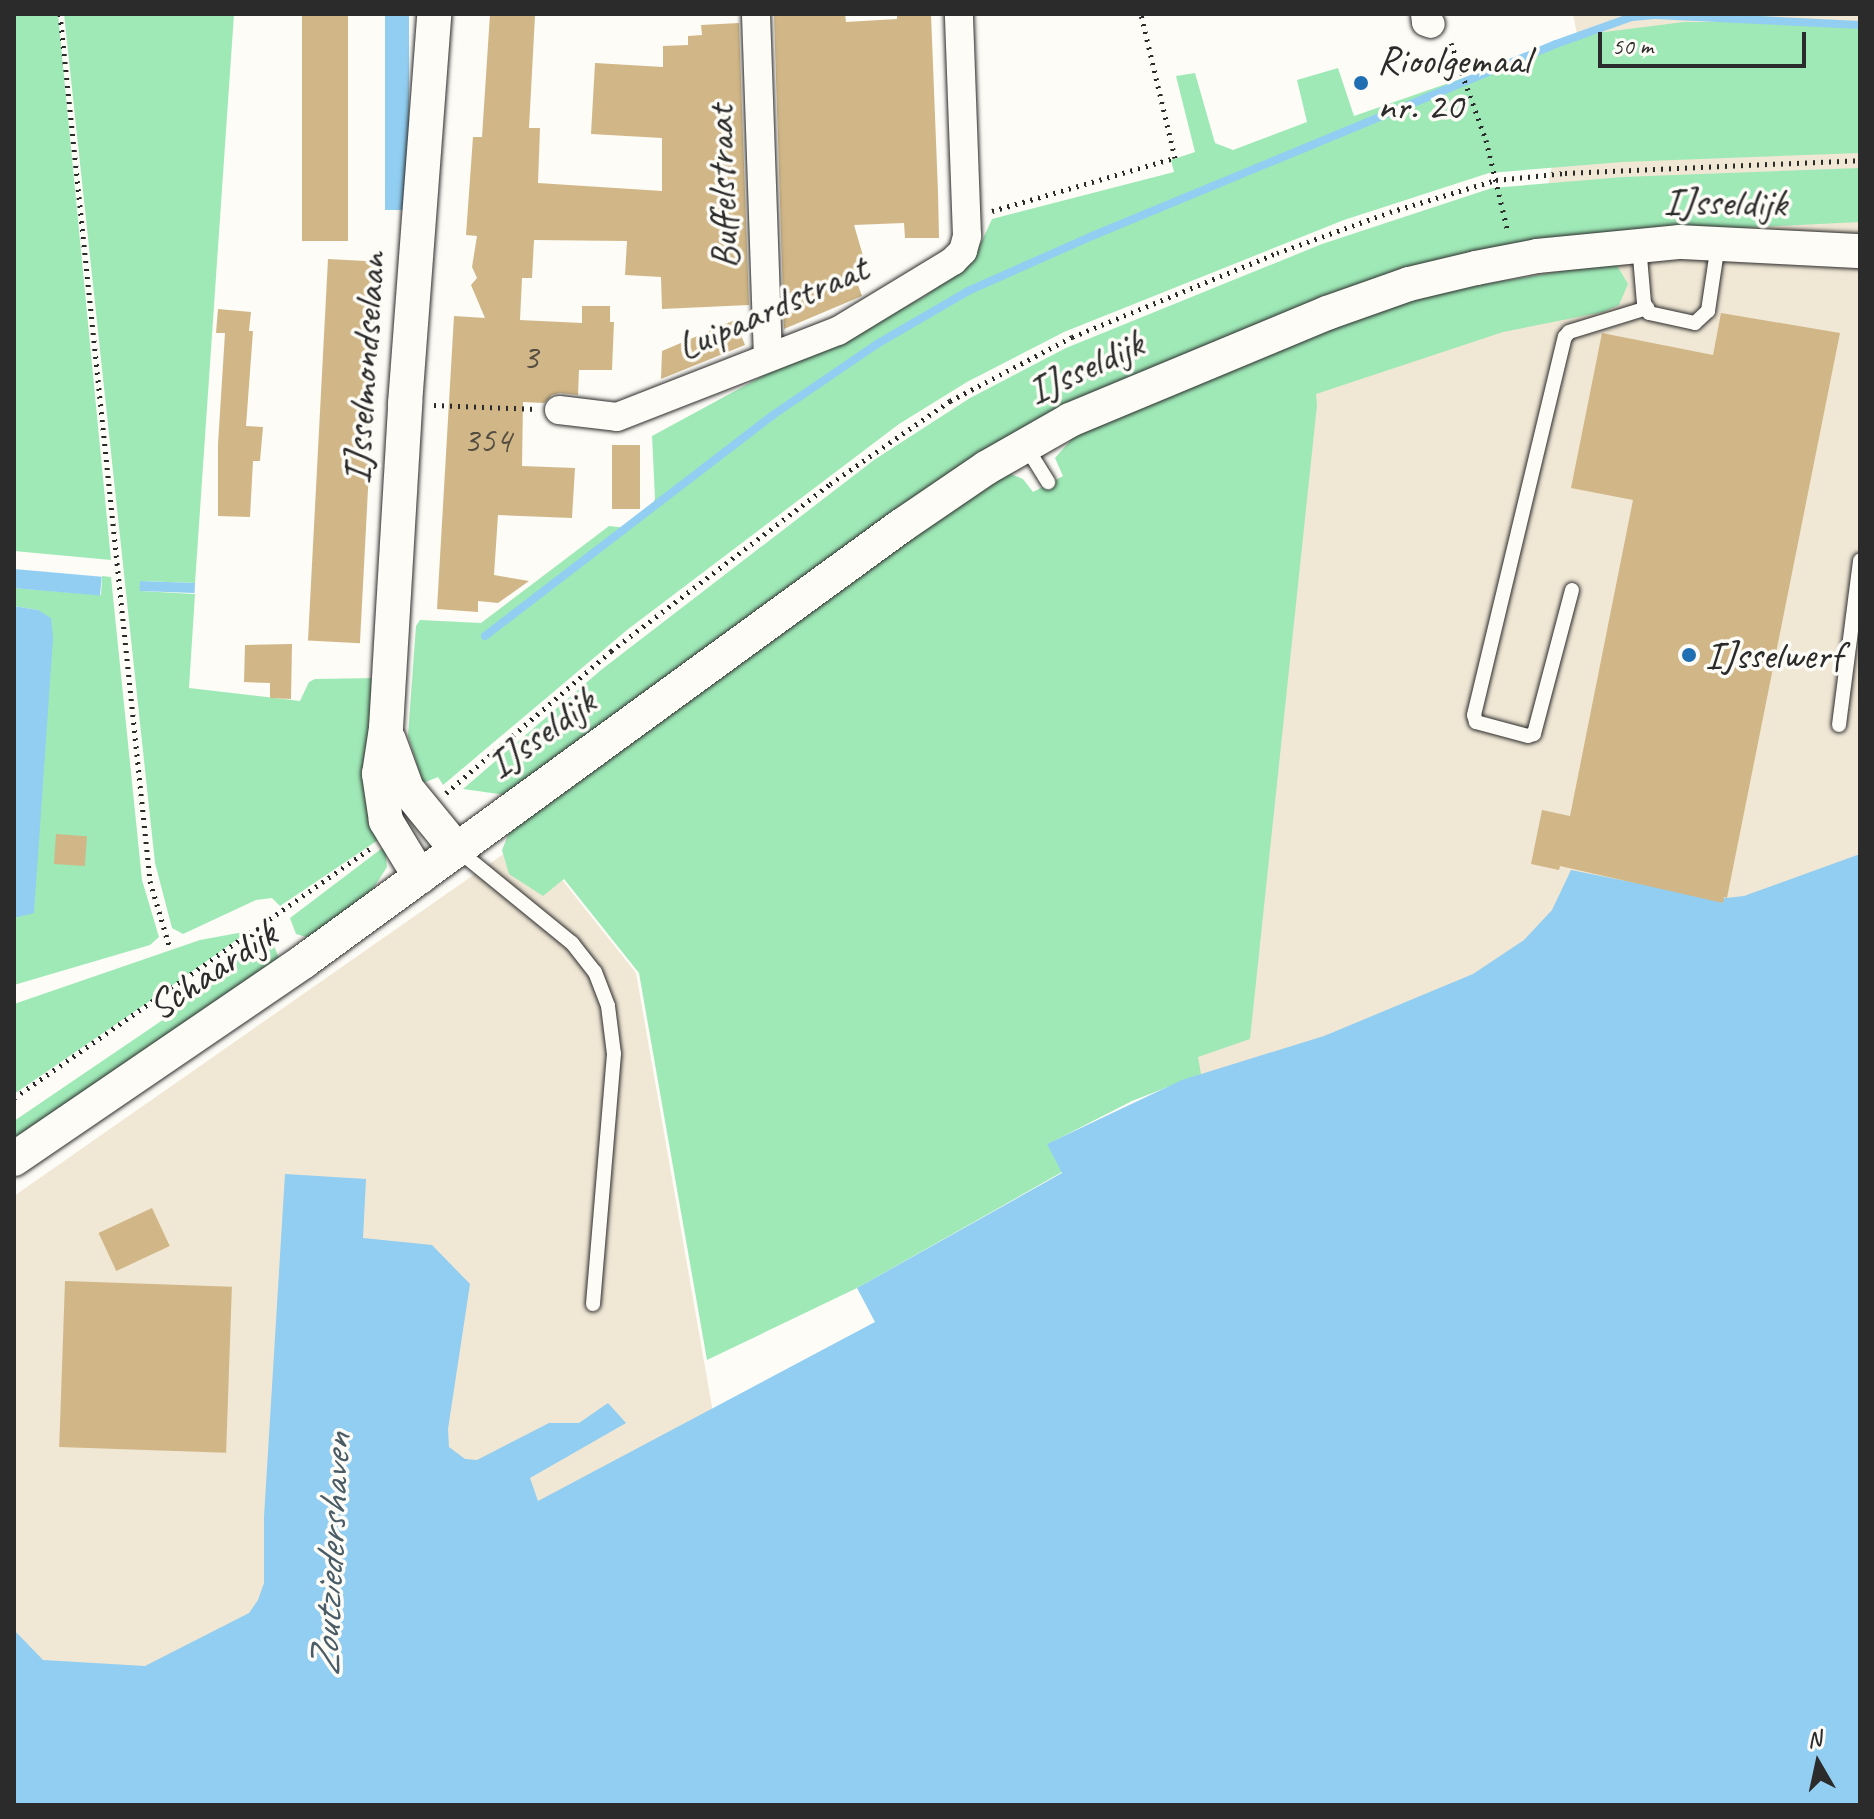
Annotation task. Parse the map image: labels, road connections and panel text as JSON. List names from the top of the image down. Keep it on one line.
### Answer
{"streets":{"street":["Buffelstraat","IJsseldijk","Luipaardstraat","IJsselmondselaan","Schaardijk"]},"crossings":[["Buffelstraat","Luipaardstraat"],["IJsseldijk","IJsselmondselaan"],["IJsseldijk","Schaardijk"],["IJsselmondselaan","Schaardijk"]],"water":["Zoutziedershaven"],"places":["Rioolgemaal nr. 20","IJsselwerf"],"house_numbers":["3","354"],"scale_bar":"50 m","north":"top"}
